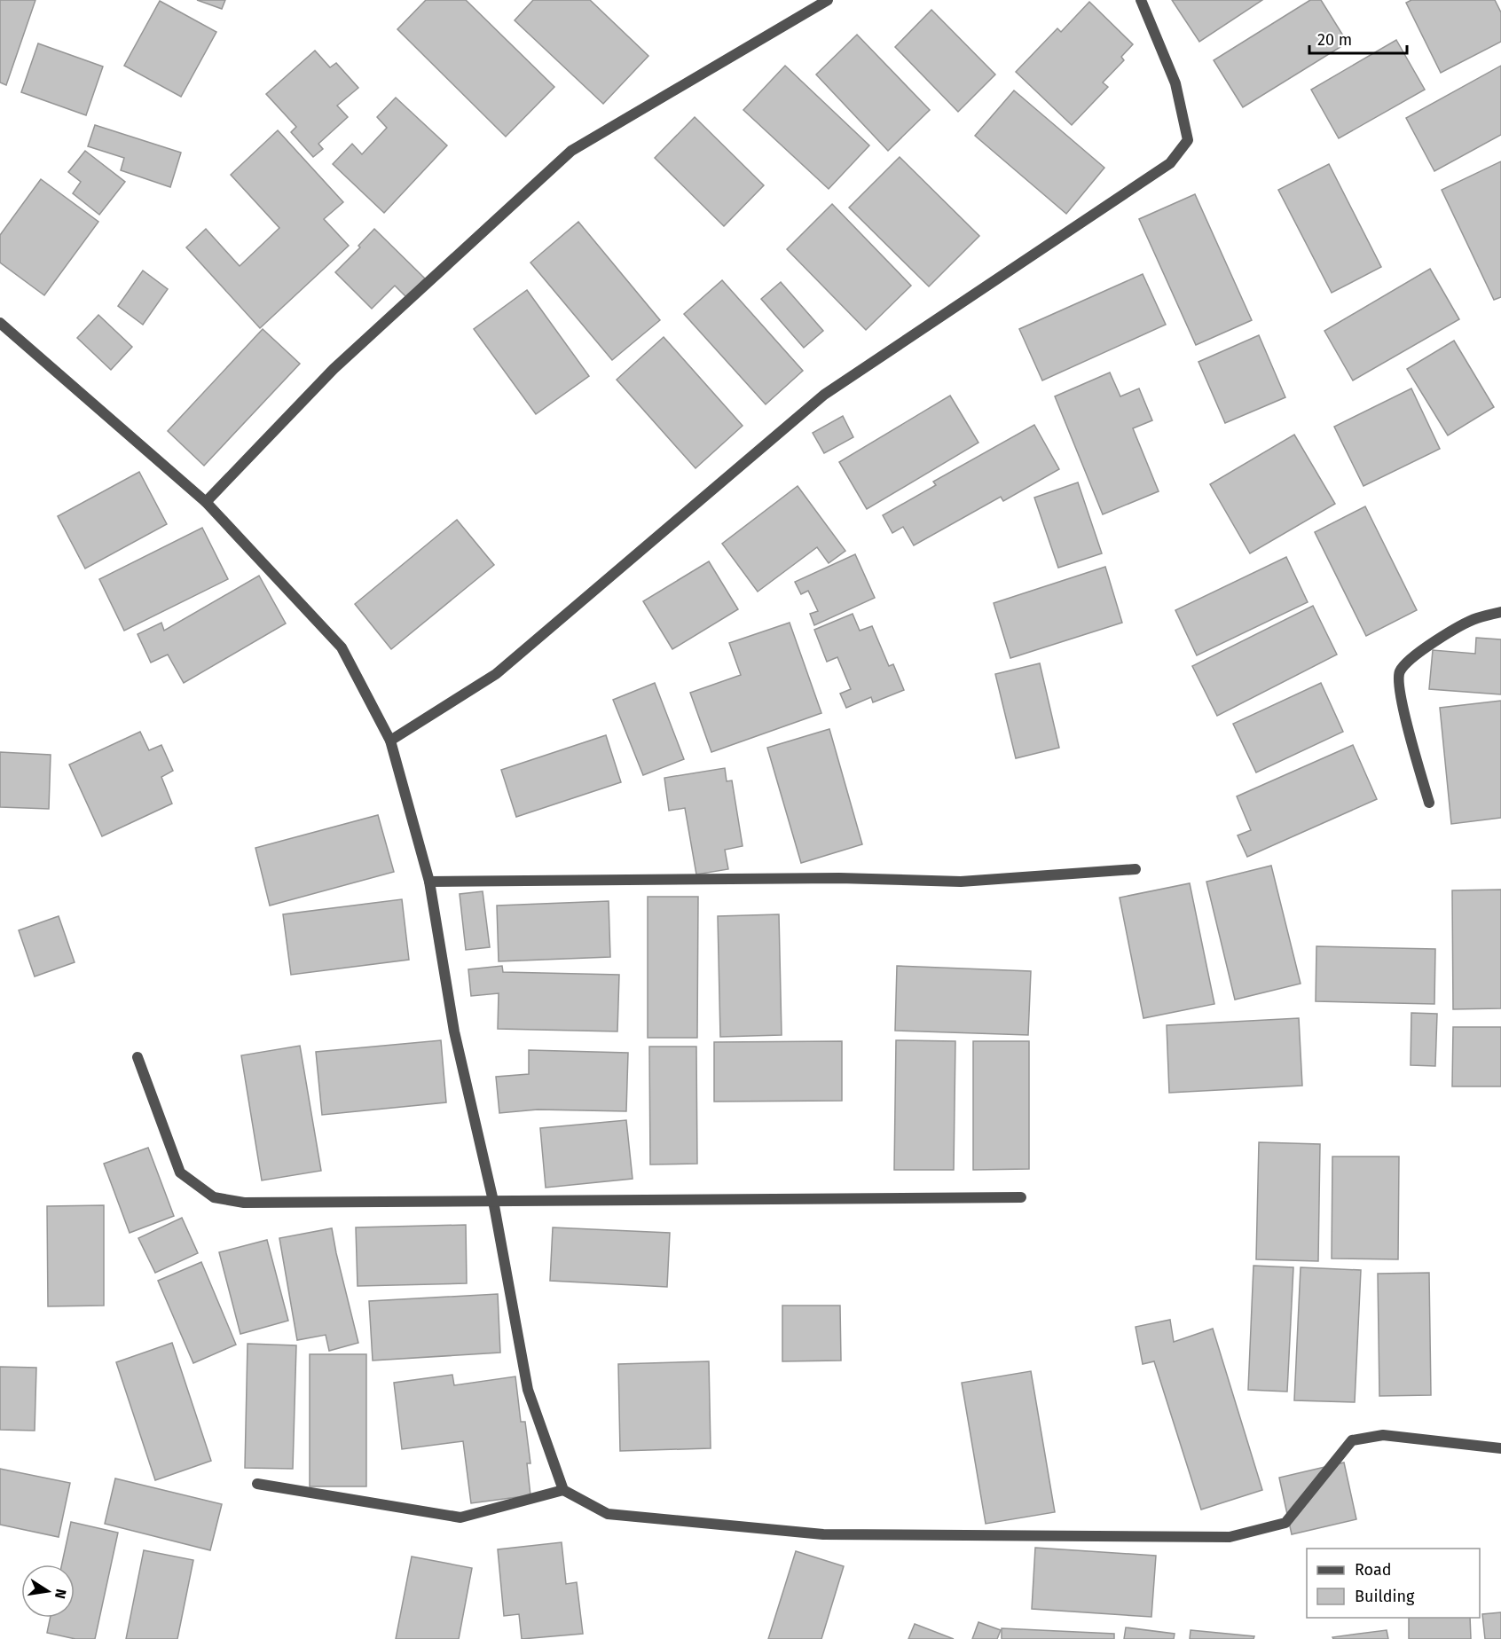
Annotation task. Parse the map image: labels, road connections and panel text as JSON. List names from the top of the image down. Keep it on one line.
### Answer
{"legend":["Road","Building"],"scale_bar":"20 m","north":"right"}
